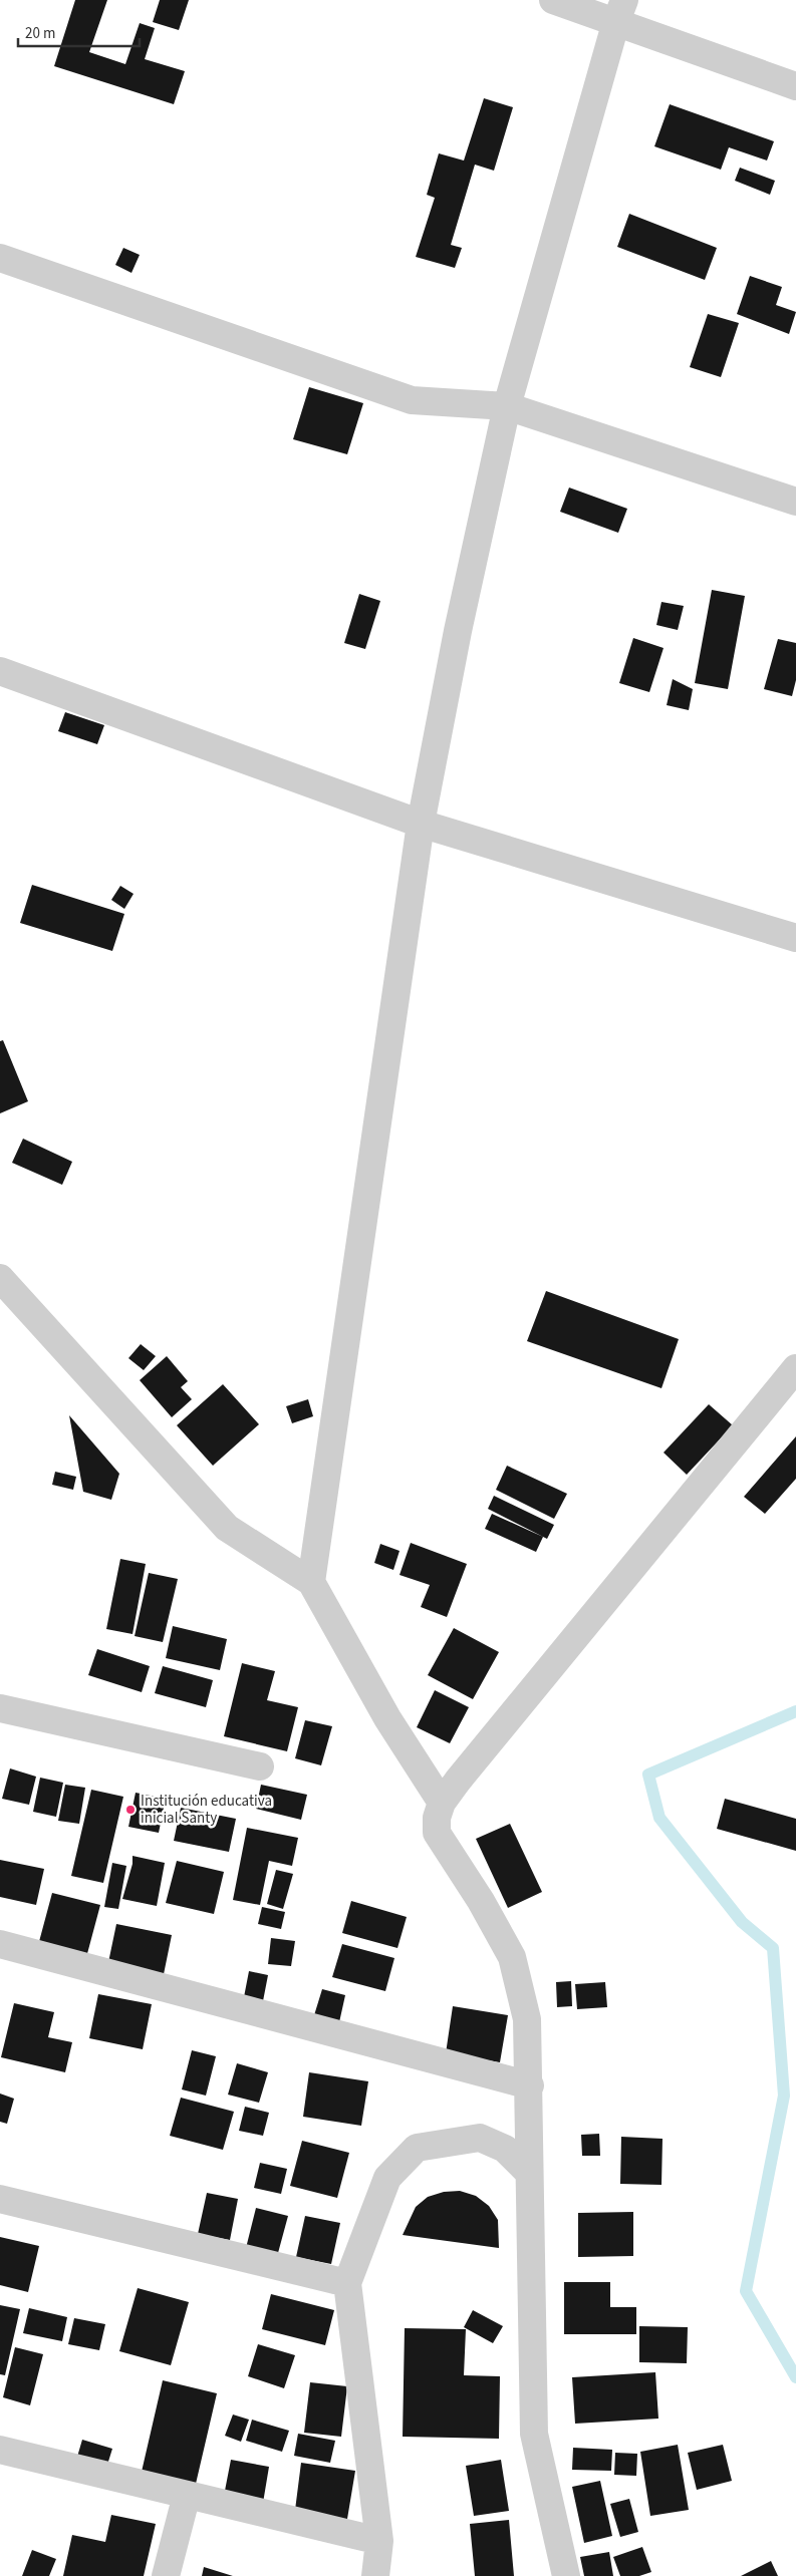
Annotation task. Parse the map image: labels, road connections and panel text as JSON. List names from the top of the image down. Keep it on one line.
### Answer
{"places":["Institución educativa inicial Santy"],"scale_bar":"20 m"}
